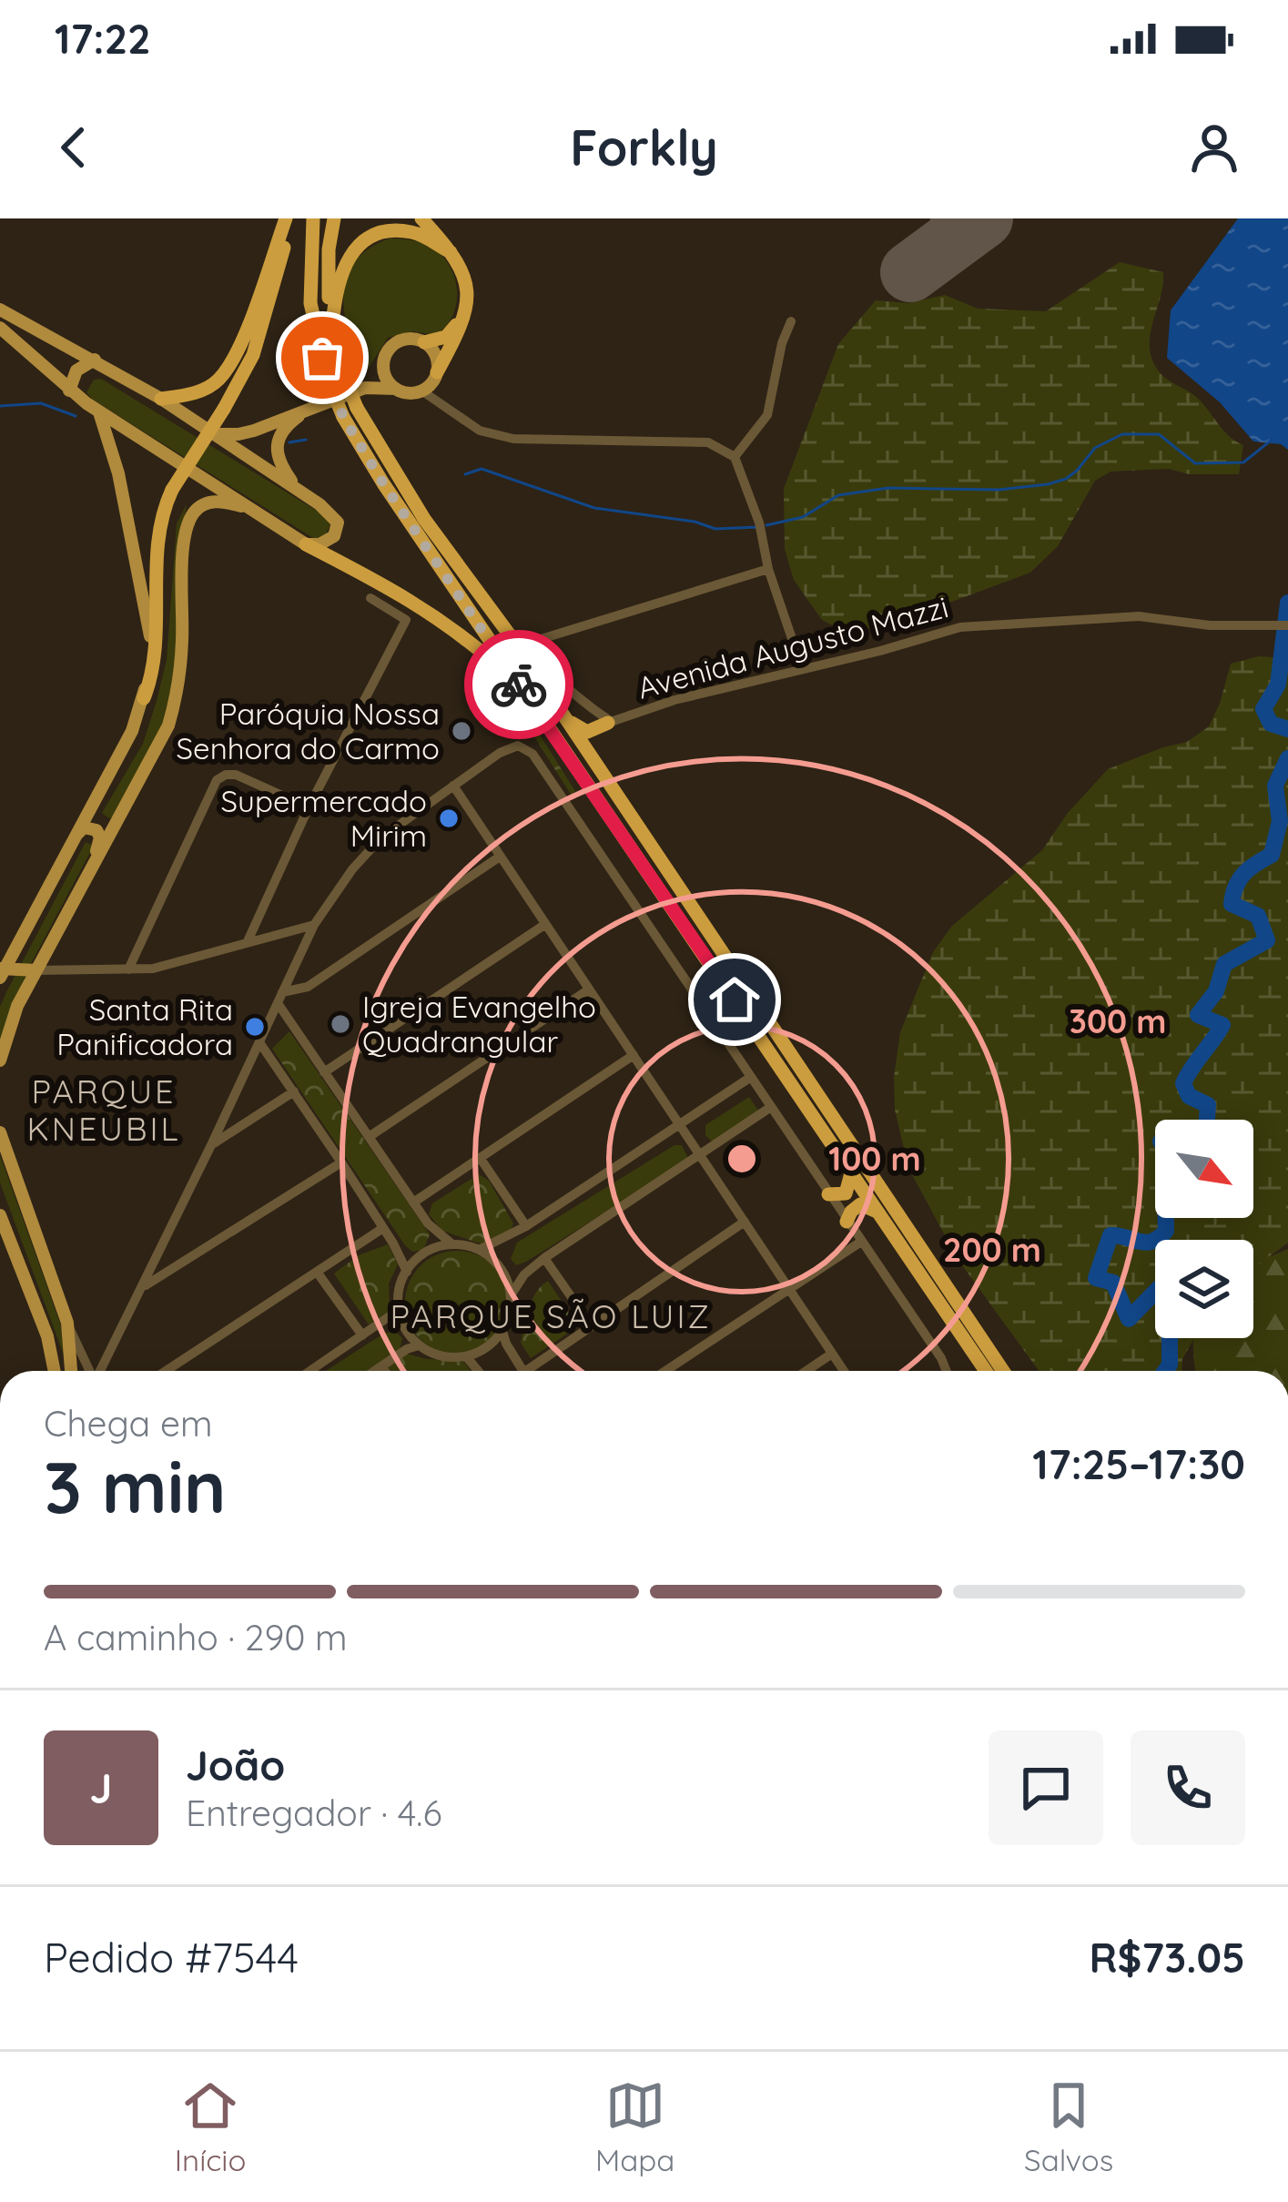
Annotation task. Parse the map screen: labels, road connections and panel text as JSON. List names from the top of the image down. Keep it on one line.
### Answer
{"streets":{"street":["Avenida Augusto Mazzi"]},"districts":["PARQUE KNEUBIL","PARQUE SÃO LUIZ"],"places":["Paróquia Nossa Senhora do Carmo","Supermercado Mirim","Igreja Evangelho Quadrangular","Santa Rita Panificadora"],"north":"bottom right","page":{"status":"17:22","header":"Forkly","heading":["3 min","Chega em","17:25–17:30"],"panel":["João","Entregador · 4.6","Pedido #7544","R$73.05"],"bar":"A caminho · 290 m","round":"J","tabs":["Início","Mapa","Salvos"]},"rings":["300 m","100 m","200 m"]}
